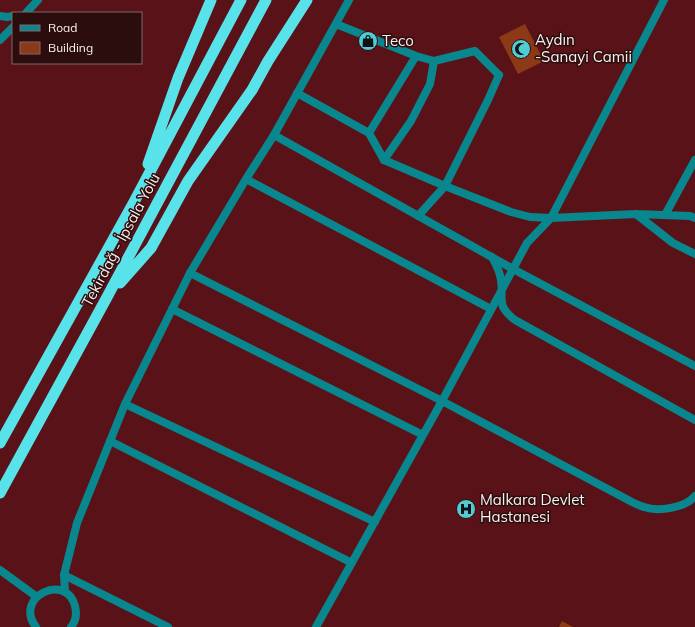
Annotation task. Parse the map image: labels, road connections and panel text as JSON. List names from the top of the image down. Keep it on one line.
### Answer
{"streets":{"highway":["Tekirdağ - İpsala Yolu"]},"places":{"shop":["Teco"],"mosque":["Aydın -Sanayi Camii"],"hospital":["Malkara Devlet Hastanesi"]},"legend":["Road","Building"]}
